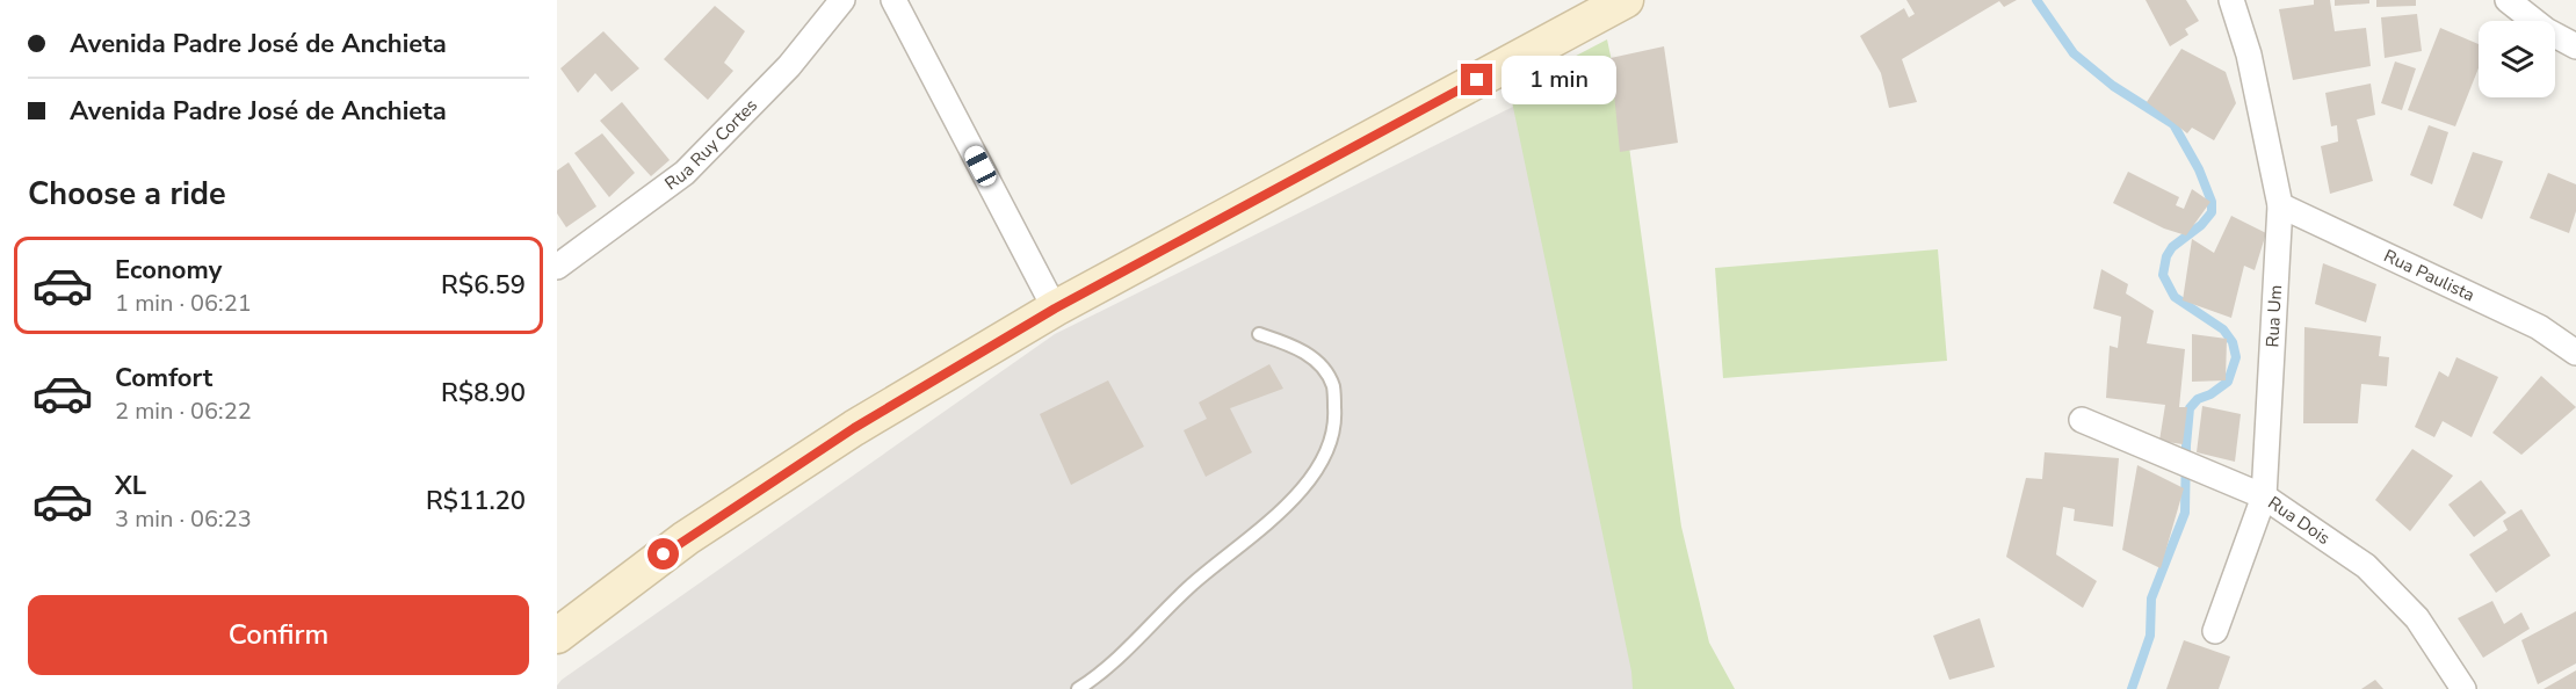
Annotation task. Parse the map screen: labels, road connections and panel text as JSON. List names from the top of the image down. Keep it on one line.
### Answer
{"streets":{"street":["Rua Ruy Cortes","Rua Paulista","Rua Um","Rua Dois"]},"crossings":[["Rua Paulista","Rua Um"],["Rua Um","Rua Dois"]],"page":{"banner":["Avenida Padre José de Anchieta","Avenida Padre José de Anchieta"],"bubble":"1 min","heading":"Choose a ride","list":[{"name":"Economy","note":"1 min · 06:21","value":"R$6.59"},{"name":"Comfort","note":"2 min · 06:22","value":"R$8.90"},{"name":"XL","note":"3 min · 06:23","value":"R$11.20"}],"buttons":"Confirm"}}
